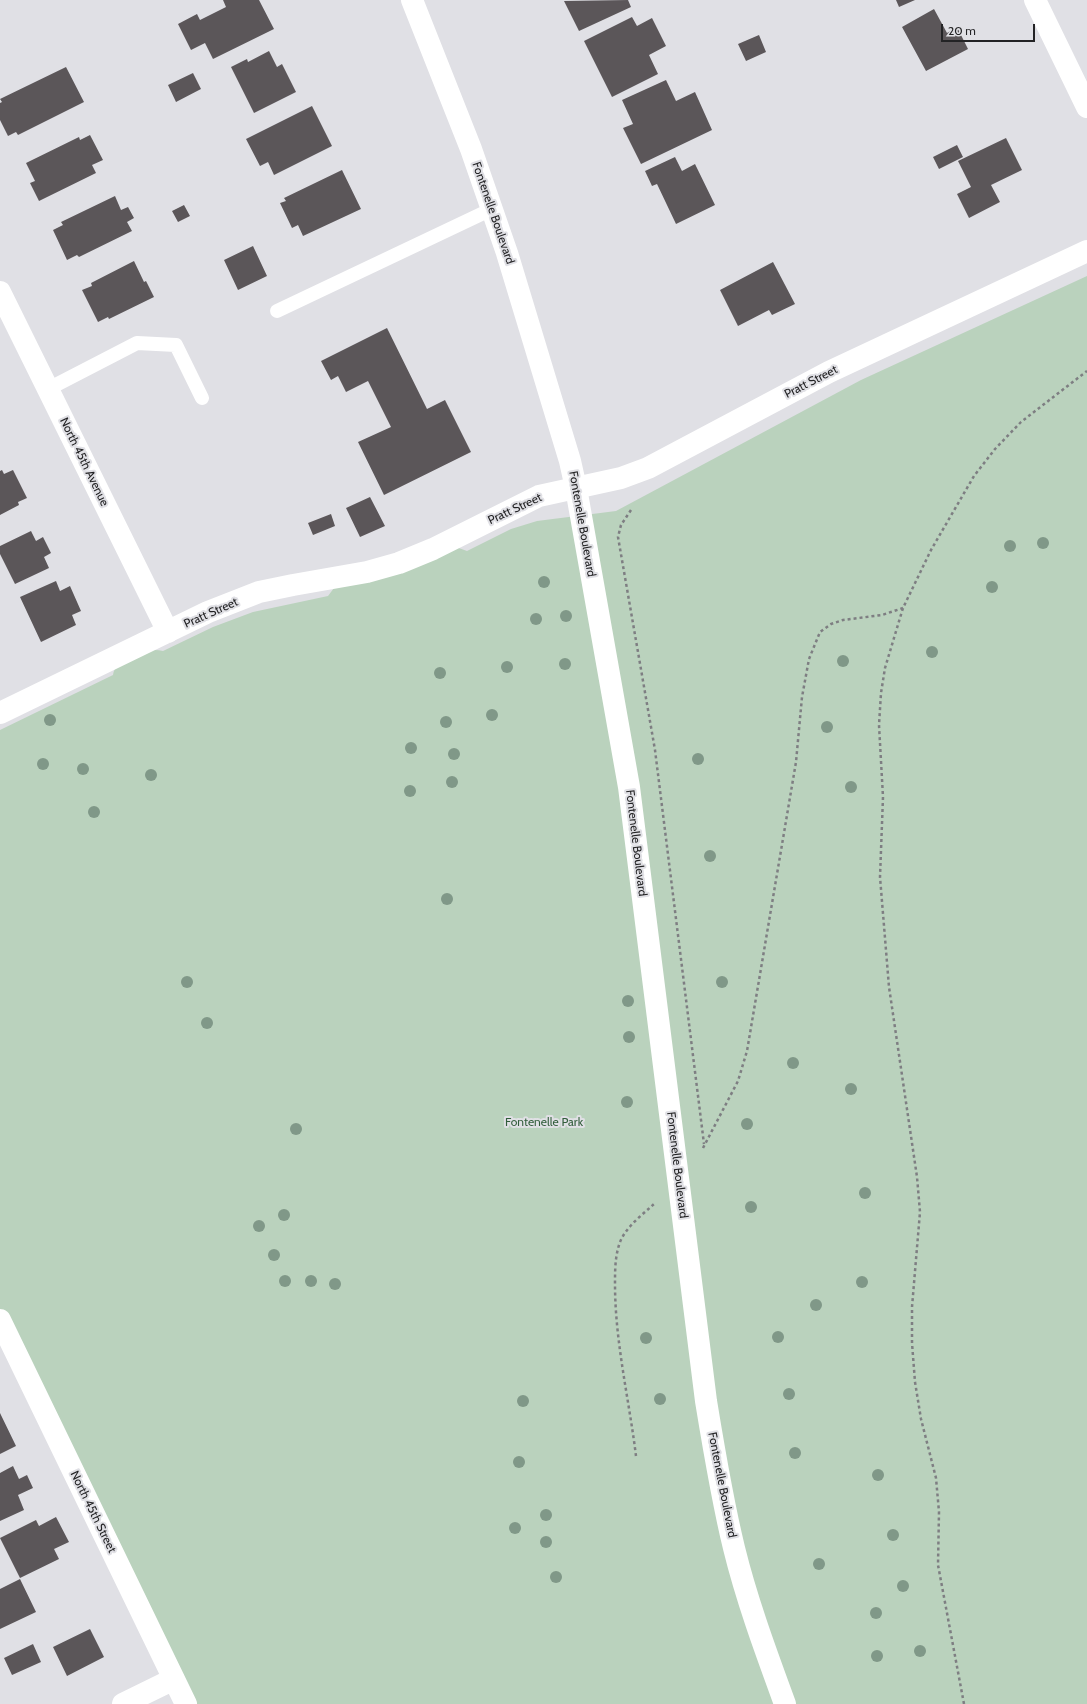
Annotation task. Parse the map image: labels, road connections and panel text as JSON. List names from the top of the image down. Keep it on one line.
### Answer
{"streets":{"street":["Fontenelle Boulevard","Pratt Street","North 45th Avenue","North 45th Street"]},"crossings":[["Fontenelle Boulevard","Pratt Street"],["Pratt Street","North 45th Avenue"]],"parks":["Fontenelle Park"],"scale_bar":"20 m"}
